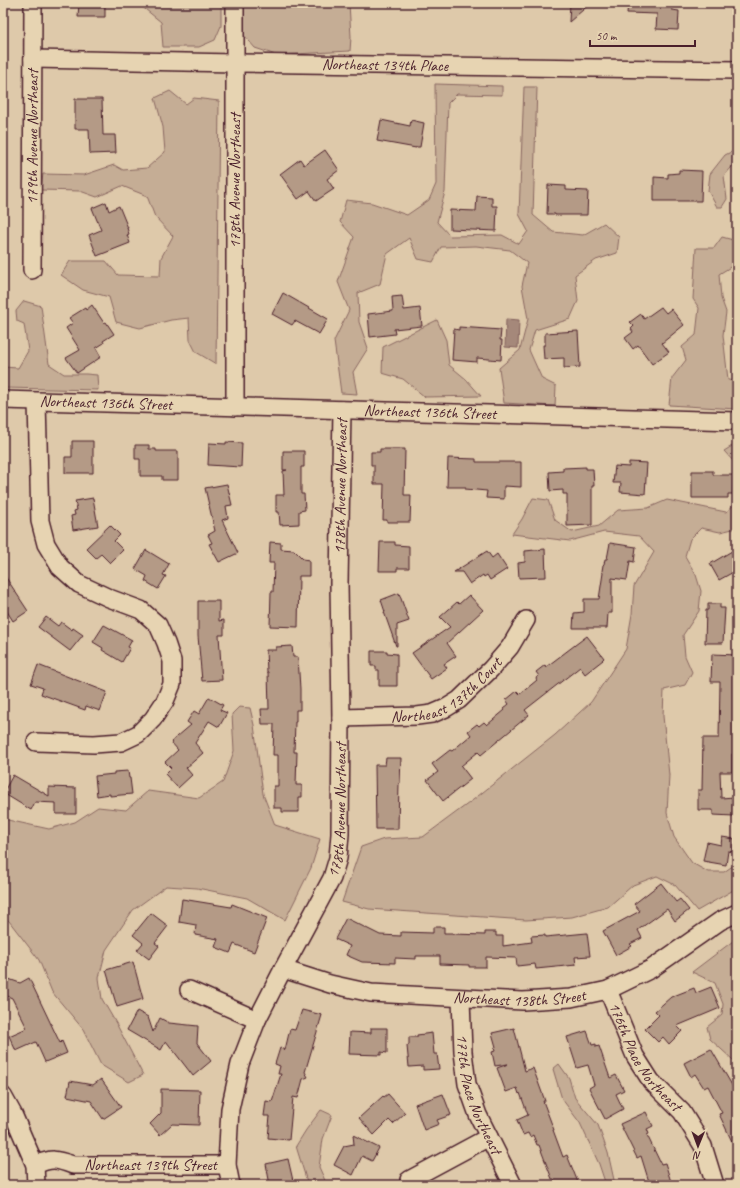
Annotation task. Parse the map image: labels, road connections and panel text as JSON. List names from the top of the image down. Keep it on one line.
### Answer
{"streets":{"street":["Northeast 134th Place","179th Avenue Northeast","178th Avenue Northeast","Northeast 136th Street","Northeast 137th Court","Northeast 138th Street","176th Place Northeast","177th Place Northeast","Northeast 139th Street"]},"crossings":[["Northeast 134th Place","179th Avenue Northeast"],["Northeast 134th Place","178th Avenue Northeast"],["178th Avenue Northeast","Northeast 136th Street"],["178th Avenue Northeast","Northeast 137th Court"],["178th Avenue Northeast","Northeast 138th Street"],["178th Avenue Northeast","Northeast 139th Street"],["Northeast 138th Street","176th Place Northeast"],["Northeast 138th Street","177th Place Northeast"]],"scale_bar":"50 m","north":"bottom"}
